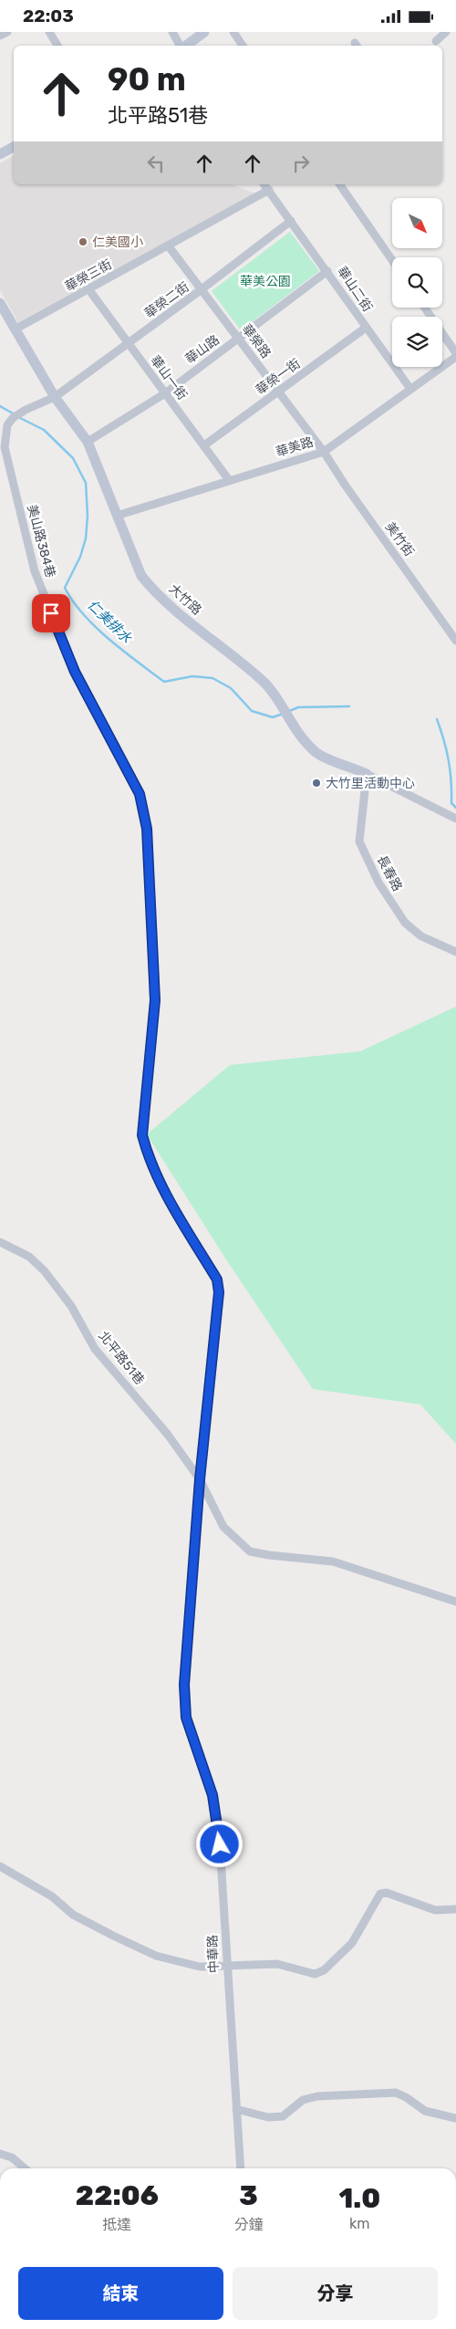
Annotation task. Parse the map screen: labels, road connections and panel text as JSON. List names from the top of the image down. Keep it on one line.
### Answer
{"streets":{"street":["華榮三街","華山二街","華榮二街","華榮路","華山路","華榮一街","華山一街","華美路","美竹街","美山路384巷","大竹路","長春路","北平路51巷","中華路"]},"crossings":[["華榮三街","華山二街"],["華榮三街","華榮路"],["華榮三街","華山一街"],["華榮三街","大竹路"],["華山二街","華榮二街"],["華山二街","華山路"],["華山二街","華榮一街"],["華山二街","華美路"],["華榮二街","華榮路"],["華榮二街","華山一街"],["華榮二街","美山路384巷"],["華榮二街","大竹路"],["華榮路","華山路"],["華榮路","華榮一街"],["華榮路","華美路"],["華榮路","美竹街"],["華山路","華山一街"],["華山路","大竹路"],["華榮一街","華山一街"],["華山一街","華美路"],["華美路","美竹街"],["華美路","大竹路"],["美山路384巷","北平路51巷"],["美山路384巷","中華路"],["大竹路","長春路"],["北平路51巷","中華路"]],"water":["仁美排水"],"parks":["華美公園"],"places":["仁美國小","大竹里活動中心"],"north":"bottom right","page":{"status":"22:03","turn":["90 m","北平路51巷"],"eta":["22:06","抵達","3","分鐘","1.0","km"],"buttons":["結束","分享"]}}
